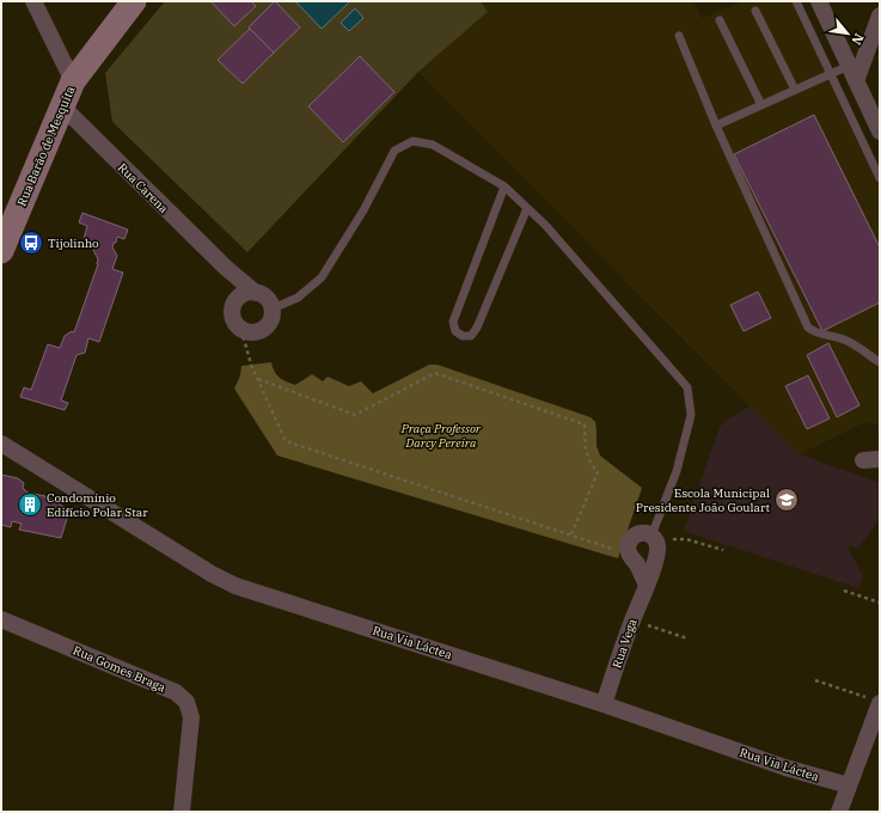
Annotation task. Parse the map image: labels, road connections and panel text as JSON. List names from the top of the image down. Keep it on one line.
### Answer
{"streets":{"main road":["Rua Barão de Mesquita"],"street":["Rua Carena","Rua Via Láctea","Rua Vega","Rua Gomes Braga"]},"crossings":[["Rua Barão de Mesquita","Rua Carena"],["Rua Via Láctea","Rua Vega"]],"parks":["Praça Professor Darcy Pereira"],"places":{"bus stop":["Tijolinho"],"school or university":["Escola Municipal Presidente João Goulart"],"building":["Condomínio Edifício Polar Star"]},"north":"bottom right"}
